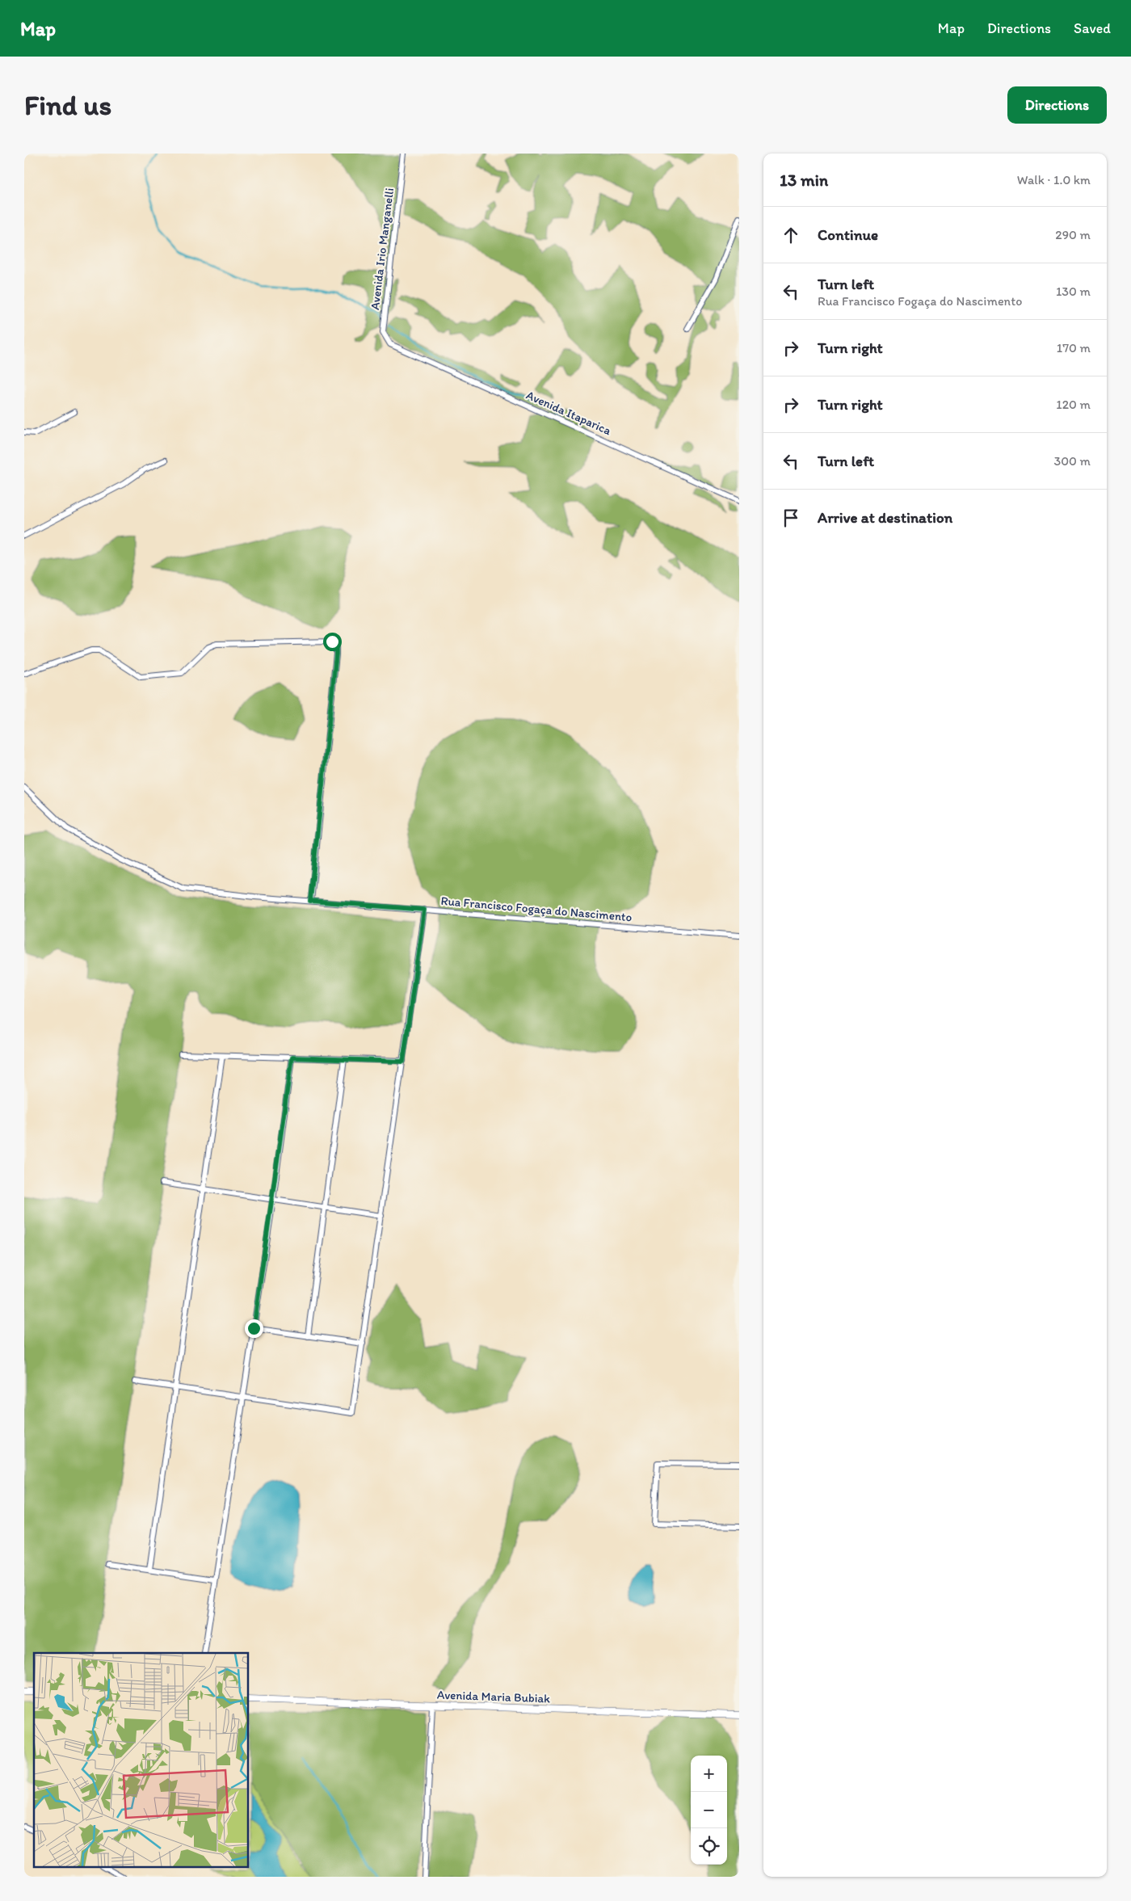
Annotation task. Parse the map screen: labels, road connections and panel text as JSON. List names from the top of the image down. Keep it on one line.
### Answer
{"streets":{"street":["Avenida Irio Manganelli","Avenida Itaparica","Rua Francisco Fogaça do Nascimento","Avenida Maria Bubiak"]},"crossings":[["Avenida Irio Manganelli","Avenida Itaparica"]],"page":{"header":"Map","nav":["Map","Directions","Saved"],"buttons":"Directions","title":"Find us","heading":["13 min","Walk · 1.0 km"],"list":[["Continue","290 m"],["Turn left","Rua Francisco Fogaça do Nascimento","130 m"],["Turn right","170 m"],["Turn right","120 m"],["Turn left","300 m"],"Arrive at destination"],"map_buttons":["+","−"]}}
